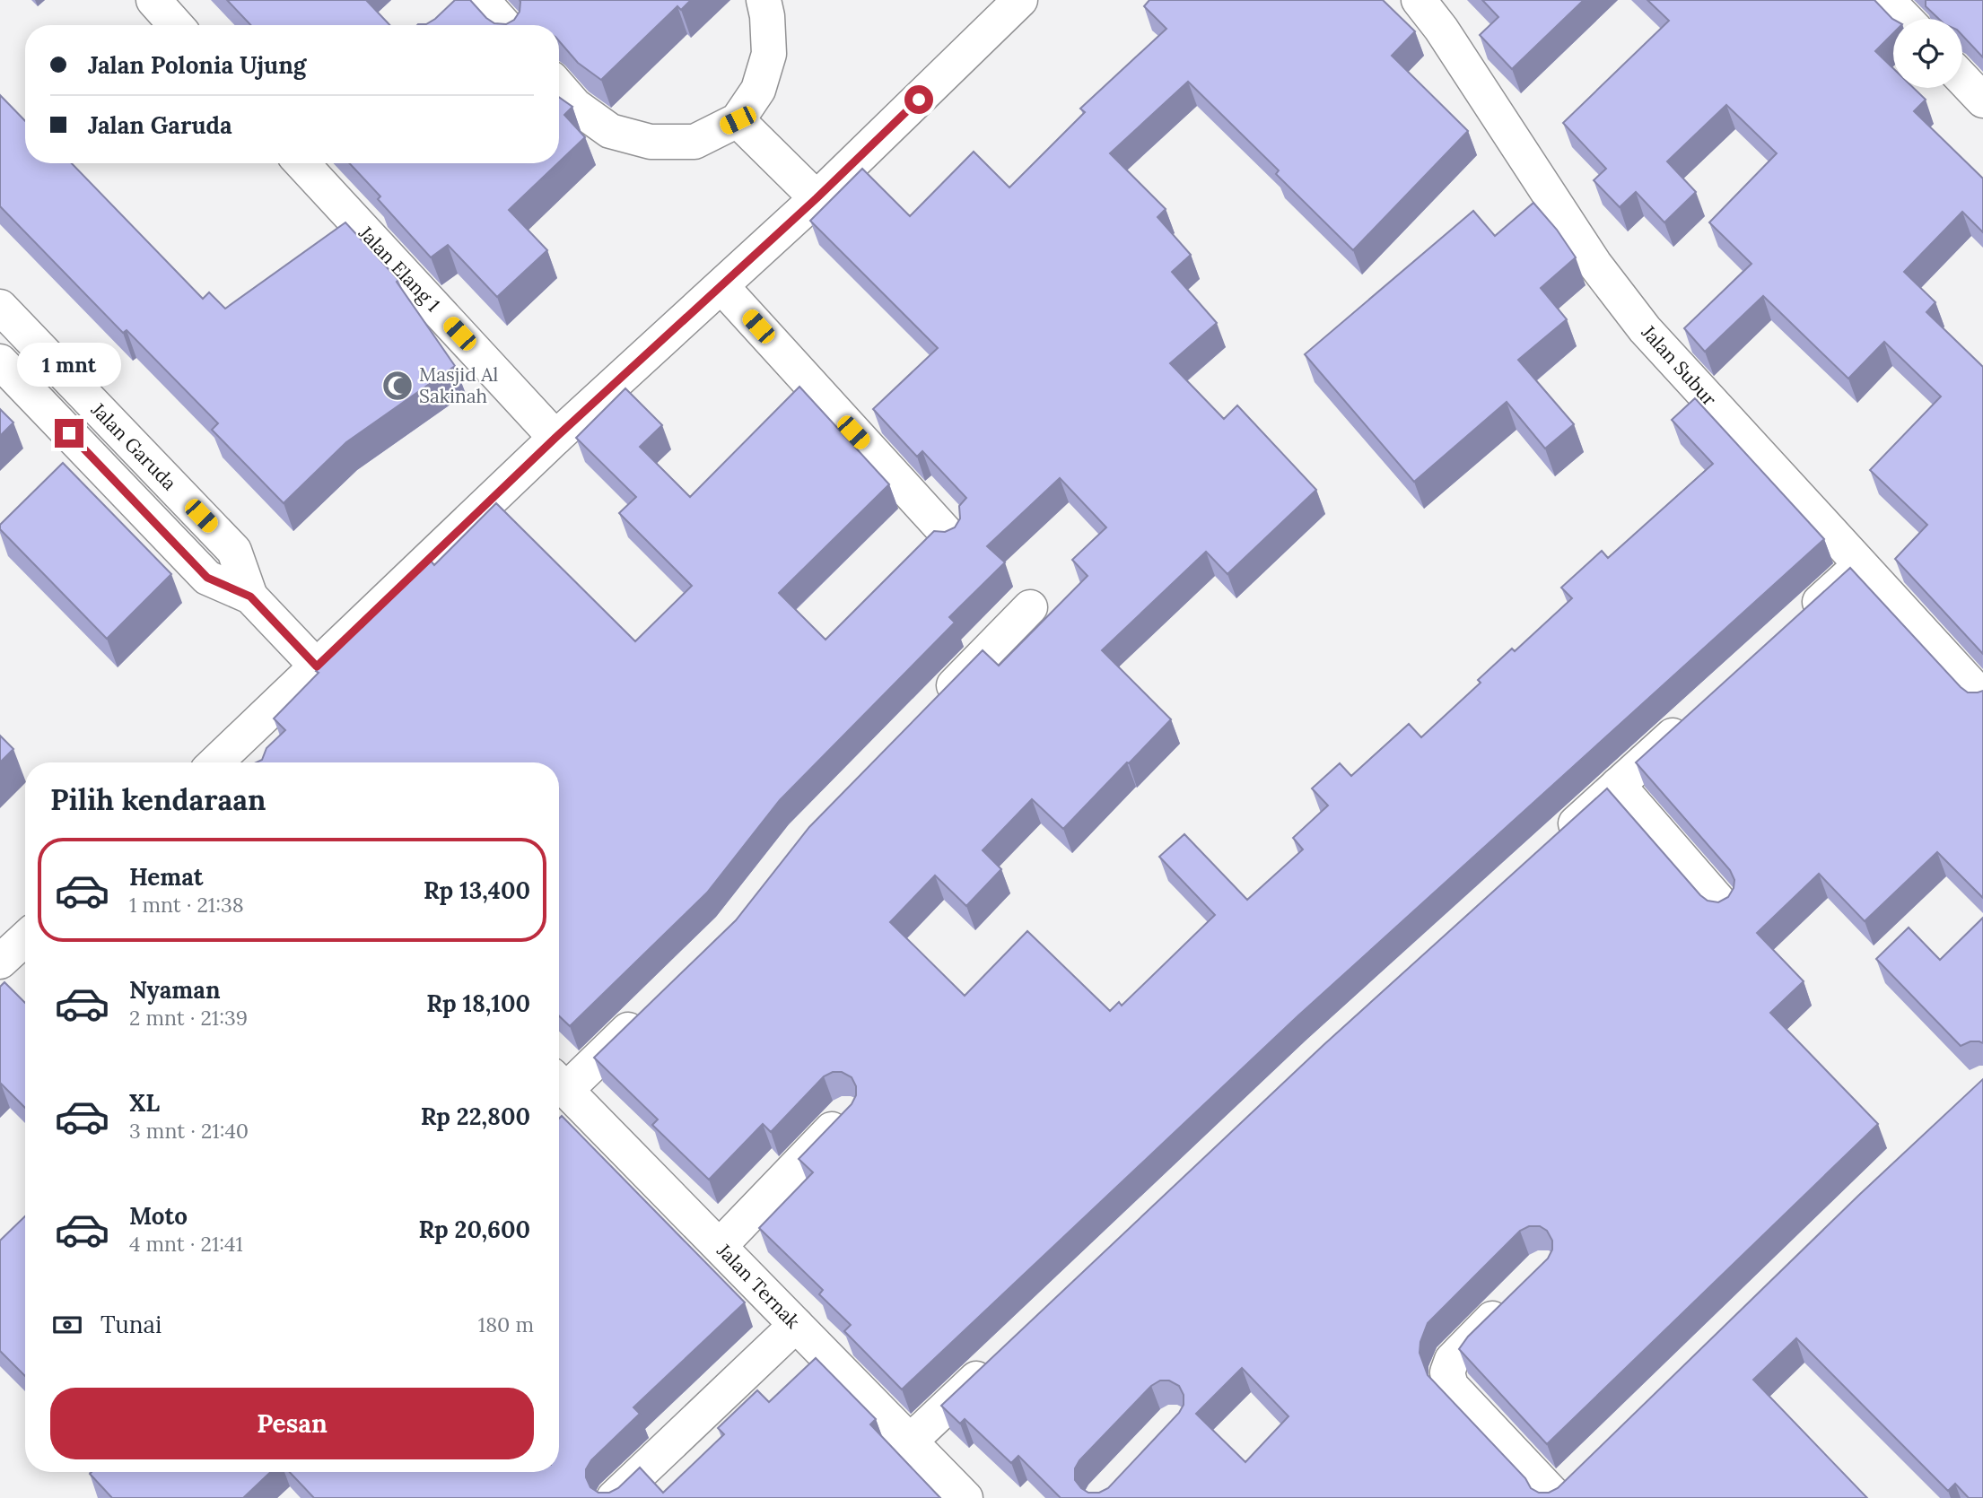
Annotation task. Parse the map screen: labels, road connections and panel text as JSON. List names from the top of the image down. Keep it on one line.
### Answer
{"streets":{"street":["Jalan Elang 1","Jalan Subur","Jalan Garuda","Jalan Ternak"]},"places":{"mosque":["Masjid Al Sakinah"]},"page":{"banner":["Jalan Polonia Ujung","Jalan Garuda"],"bubble":"1 mnt","heading":"Pilih kendaraan","list":[{"name":"Hemat","note":"1 mnt · 21:38","value":"Rp 13,400"},{"name":"Nyaman","note":"2 mnt · 21:39","value":"Rp 18,100"},{"name":"XL","note":"3 mnt · 21:40","value":"Rp 22,800"},{"name":"Moto","note":"4 mnt · 21:41","value":"Rp 20,600"}],"pay":["Tunai","180 m"],"buttons":"Pesan"}}
